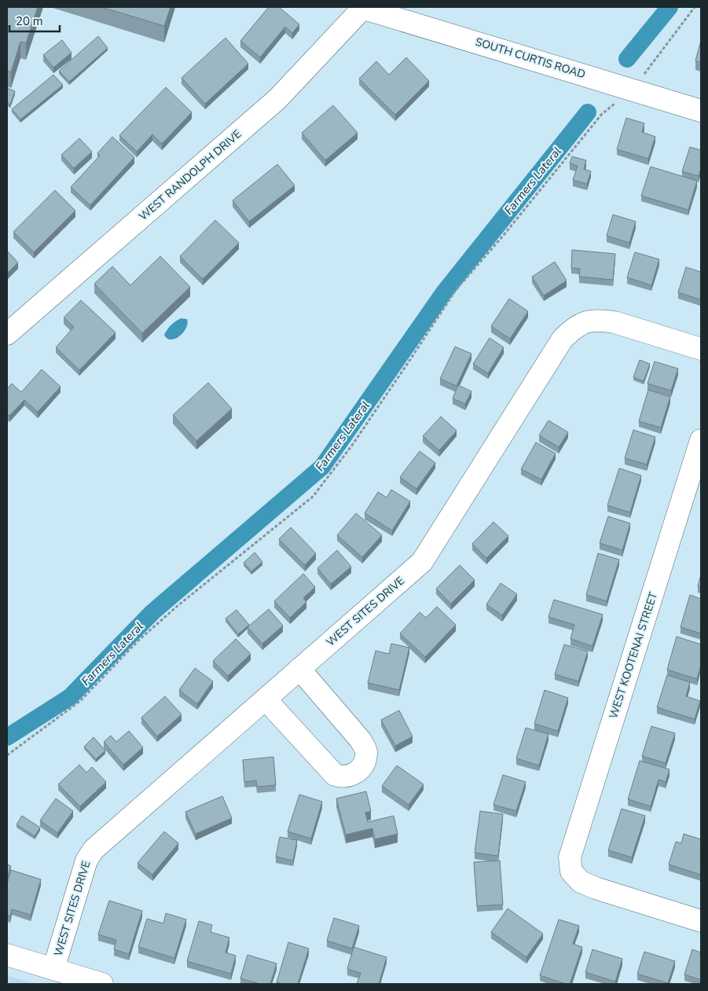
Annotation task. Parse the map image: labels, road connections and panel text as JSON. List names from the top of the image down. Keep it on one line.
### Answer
{"streets":{"street":["SOUTH CURTIS ROAD","WEST RANDOLPH DRIVE","WEST SITES DRIVE","WEST KOOTENAI STREET"]},"crossings":[["SOUTH CURTIS ROAD","WEST RANDOLPH DRIVE"]],"water":["Farmers Lateral"],"scale_bar":"20 m"}
